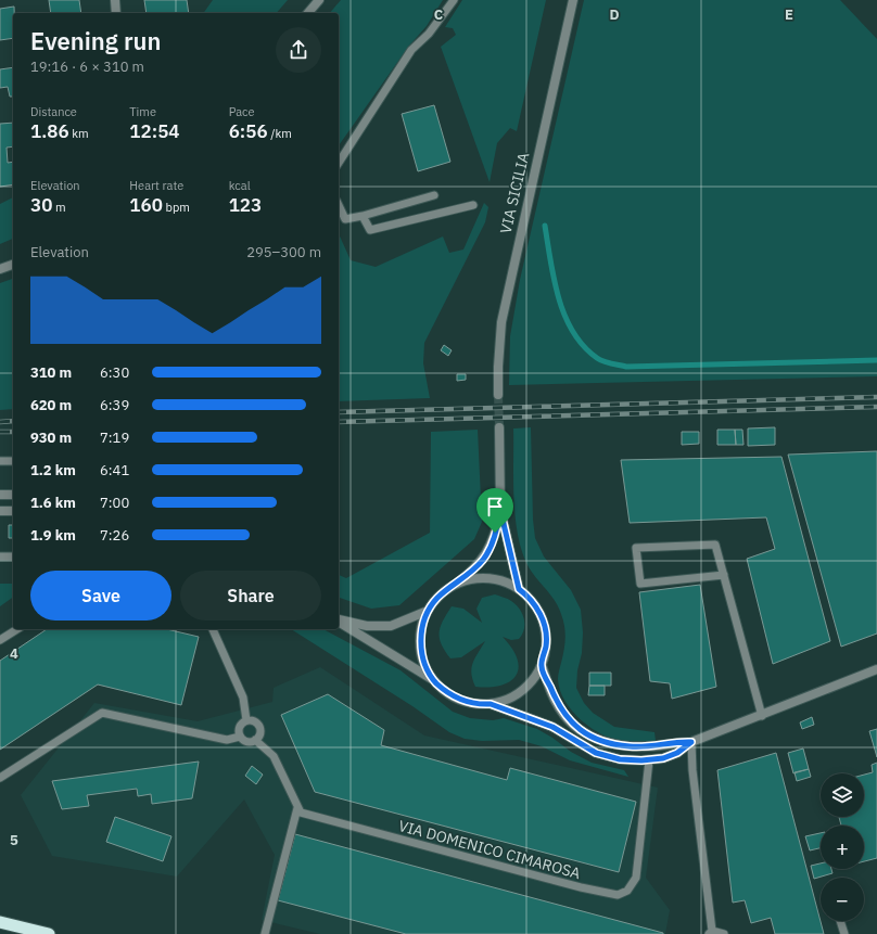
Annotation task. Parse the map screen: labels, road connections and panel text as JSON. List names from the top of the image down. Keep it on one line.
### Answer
{"streets":{"street":["VIA SICILIA"],"lane":["VIA DOMENICO CIMAROSA"]},"page":{"heading":["Evening run","19:16 · 6 × 310 m"],"stats":[["Distance","1.86 km"],["Time","12:54"],["Pace","6:56 /km"],["Elevation","30 m"],["Heart rate","160 bpm"],["kcal","123"]],"chart":["Elevation","295–300 m"],"list":[{"name":"310 m","note":"6:30"},{"name":"620 m","note":"6:39"},{"name":"930 m","note":"7:19"},{"name":"1.2 km","note":"6:41"},{"name":"1.6 km","note":"7:00"},{"name":"1.9 km","note":"7:26"}],"buttons":["Save","Share"],"map_buttons":["+","−"]},"grid":{"columns":["C","D","E"],"rows":["4","5"]}}
